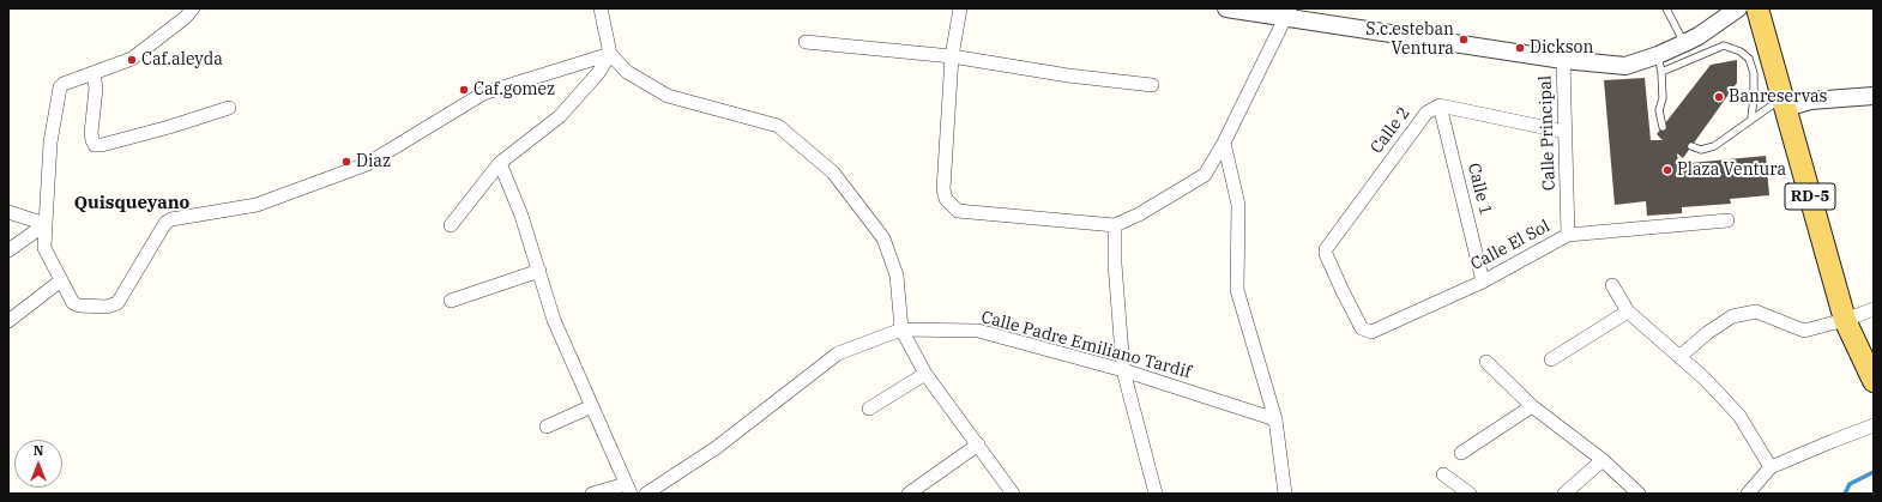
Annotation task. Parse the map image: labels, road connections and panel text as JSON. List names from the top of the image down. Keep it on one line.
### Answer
{"streets":{"main road":["RD-5"],"street":["Calle 2","Calle Principal","Calle 1","Calle El Sol","Calle Padre Emiliano Tardif"]},"crossings":[["Calle 2","Calle 1"],["Calle 2","Calle El Sol"],["Calle Principal","Calle El Sol"],["Calle 1","Calle El Sol"]],"districts":["Quisqueyano"],"places":["S.c.esteban Ventura","Dickson","Caf.aleyda","Caf.gomez","Banreservas","Diaz","Plaza Ventura"],"north":"top"}
